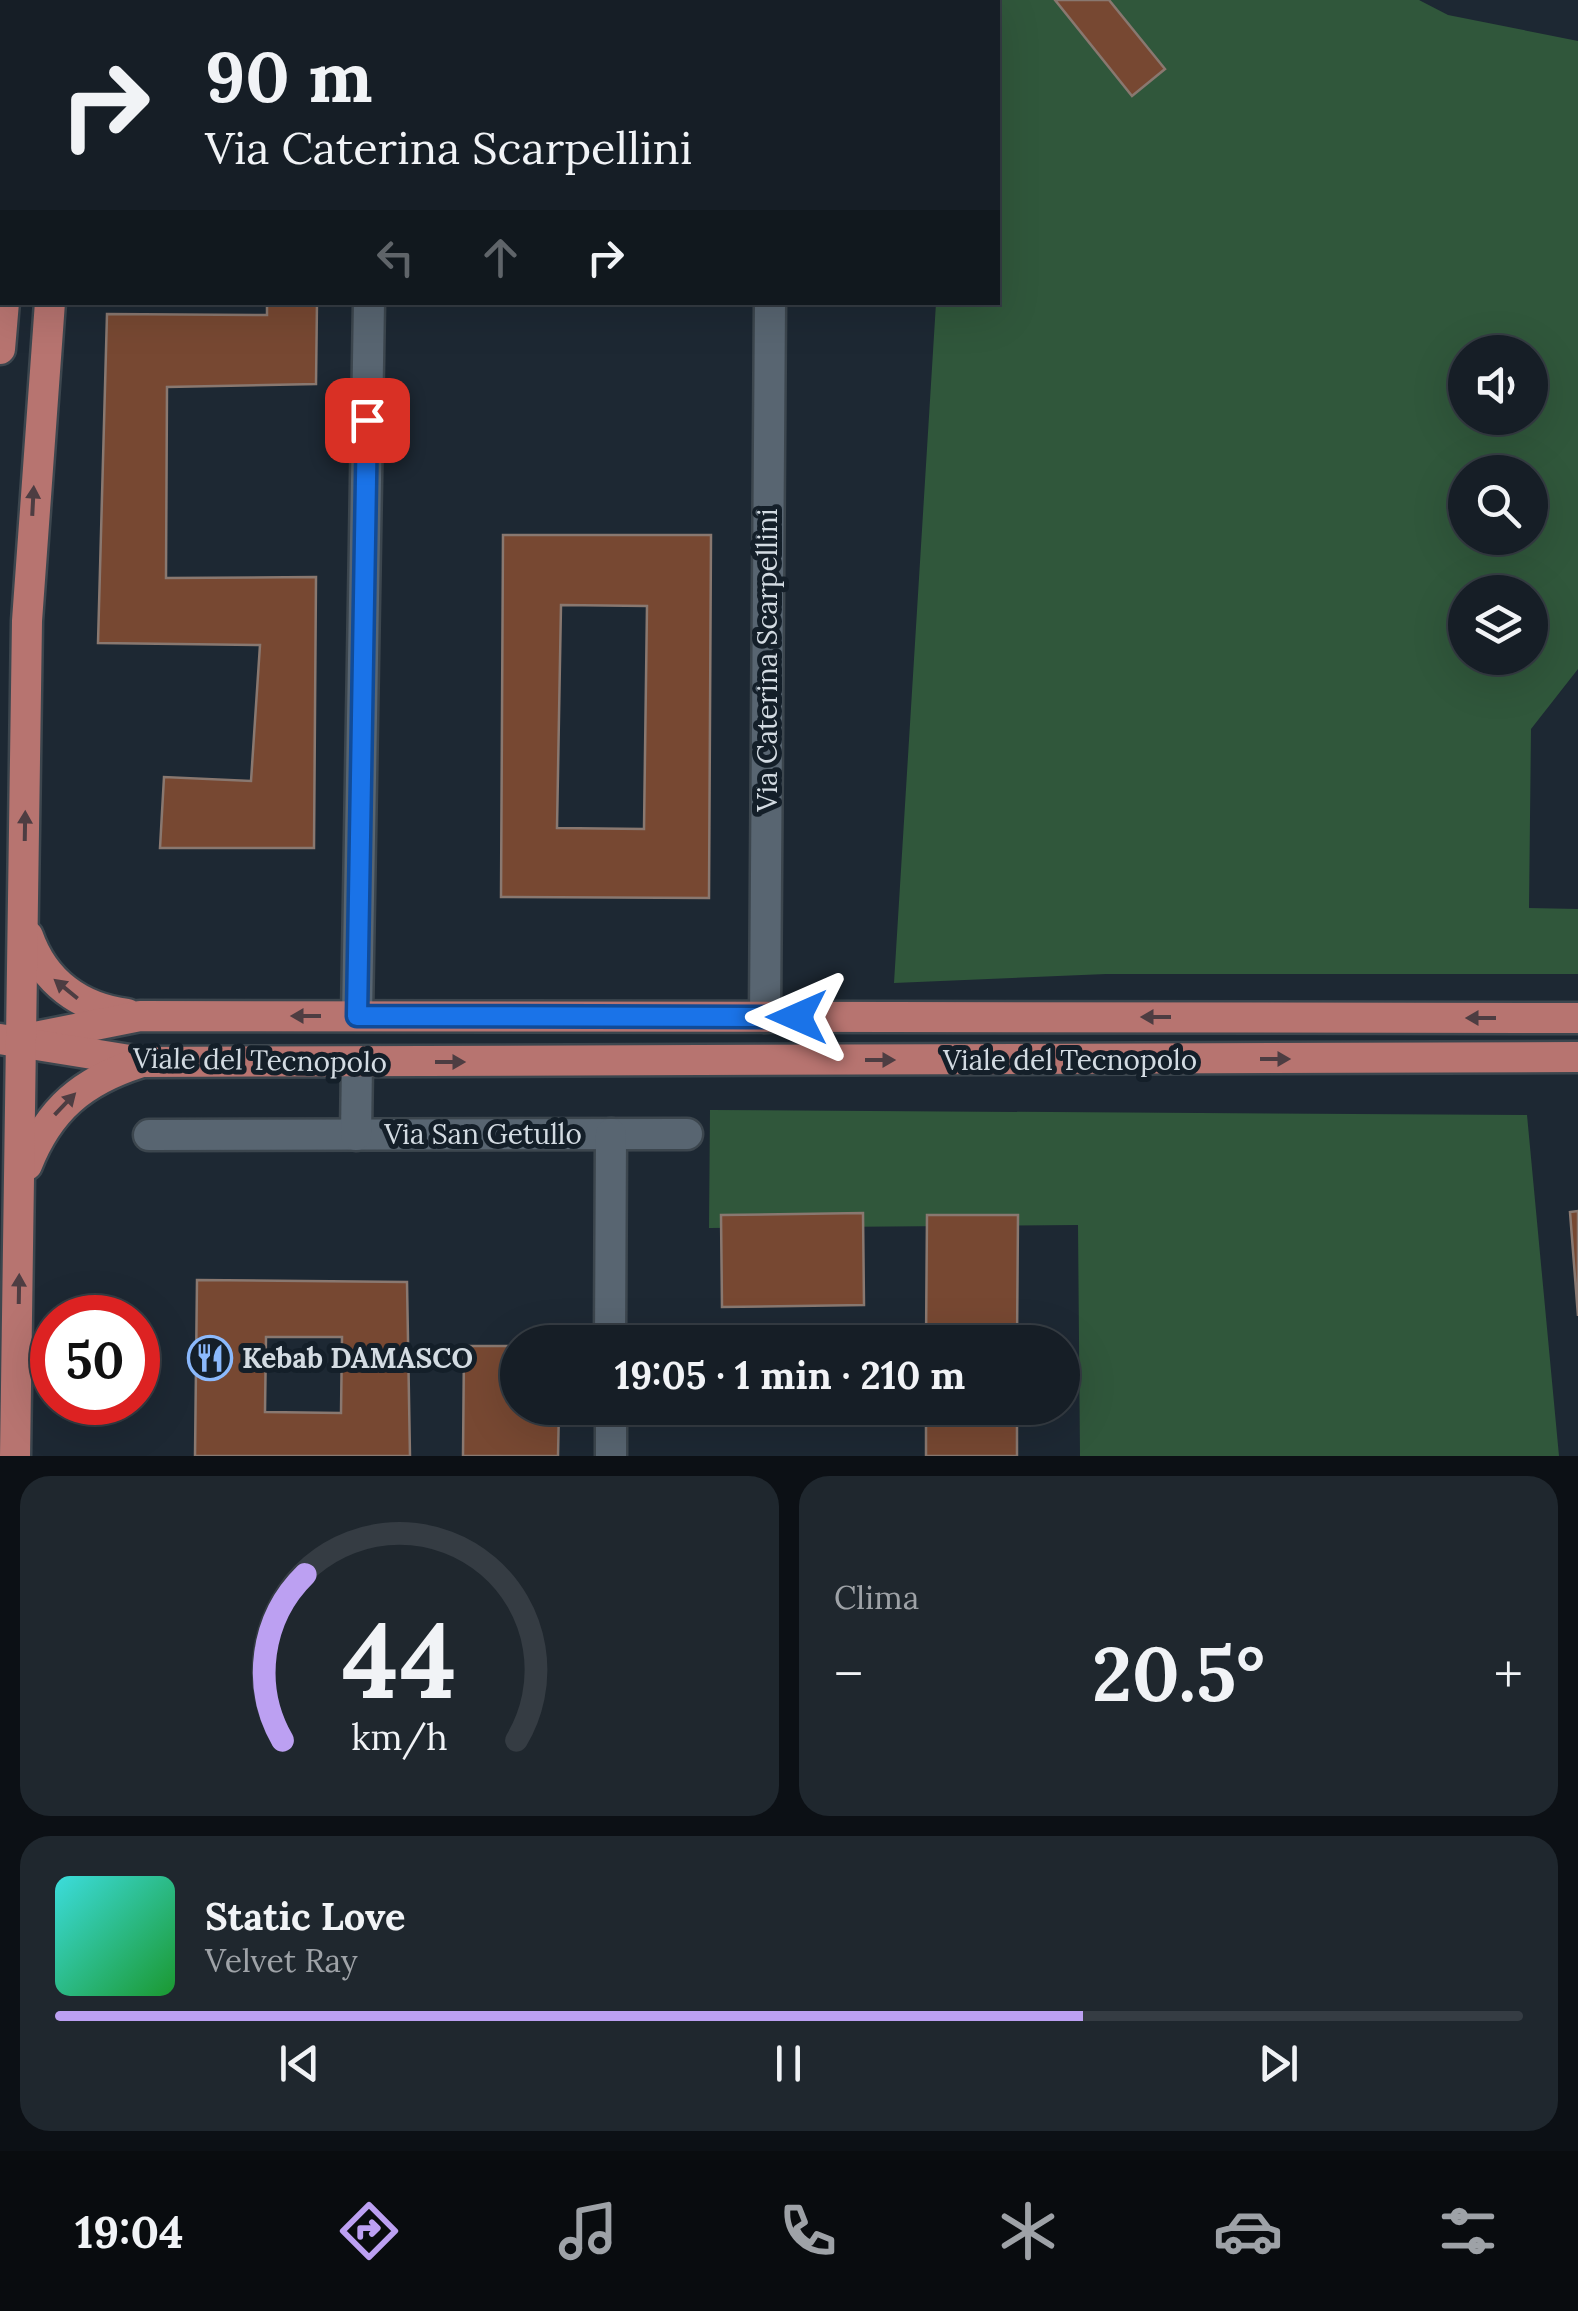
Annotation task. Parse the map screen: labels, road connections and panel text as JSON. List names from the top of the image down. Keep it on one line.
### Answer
{"streets":{"main road":["Viale del Tecnopolo"],"street":["Via Caterina Scarpellini","Via San Getullo"]},"crossings":[["Via Caterina Scarpellini","Viale del Tecnopolo"],["Viale del Tecnopolo","Via San Getullo"]],"places":{"restaurant":["Kebab DAMASCO"]},"page":{"turn":["90 m","Via Caterina Scarpellini"],"limit":"50","trip":"19:05 · 1 min · 210 m","tile":"Clima","heat":["−","20.5°","+"],"song":["Static Love","Velvet Ray"],"tabs":"19:04","gauge":["44","km/h"]}}
